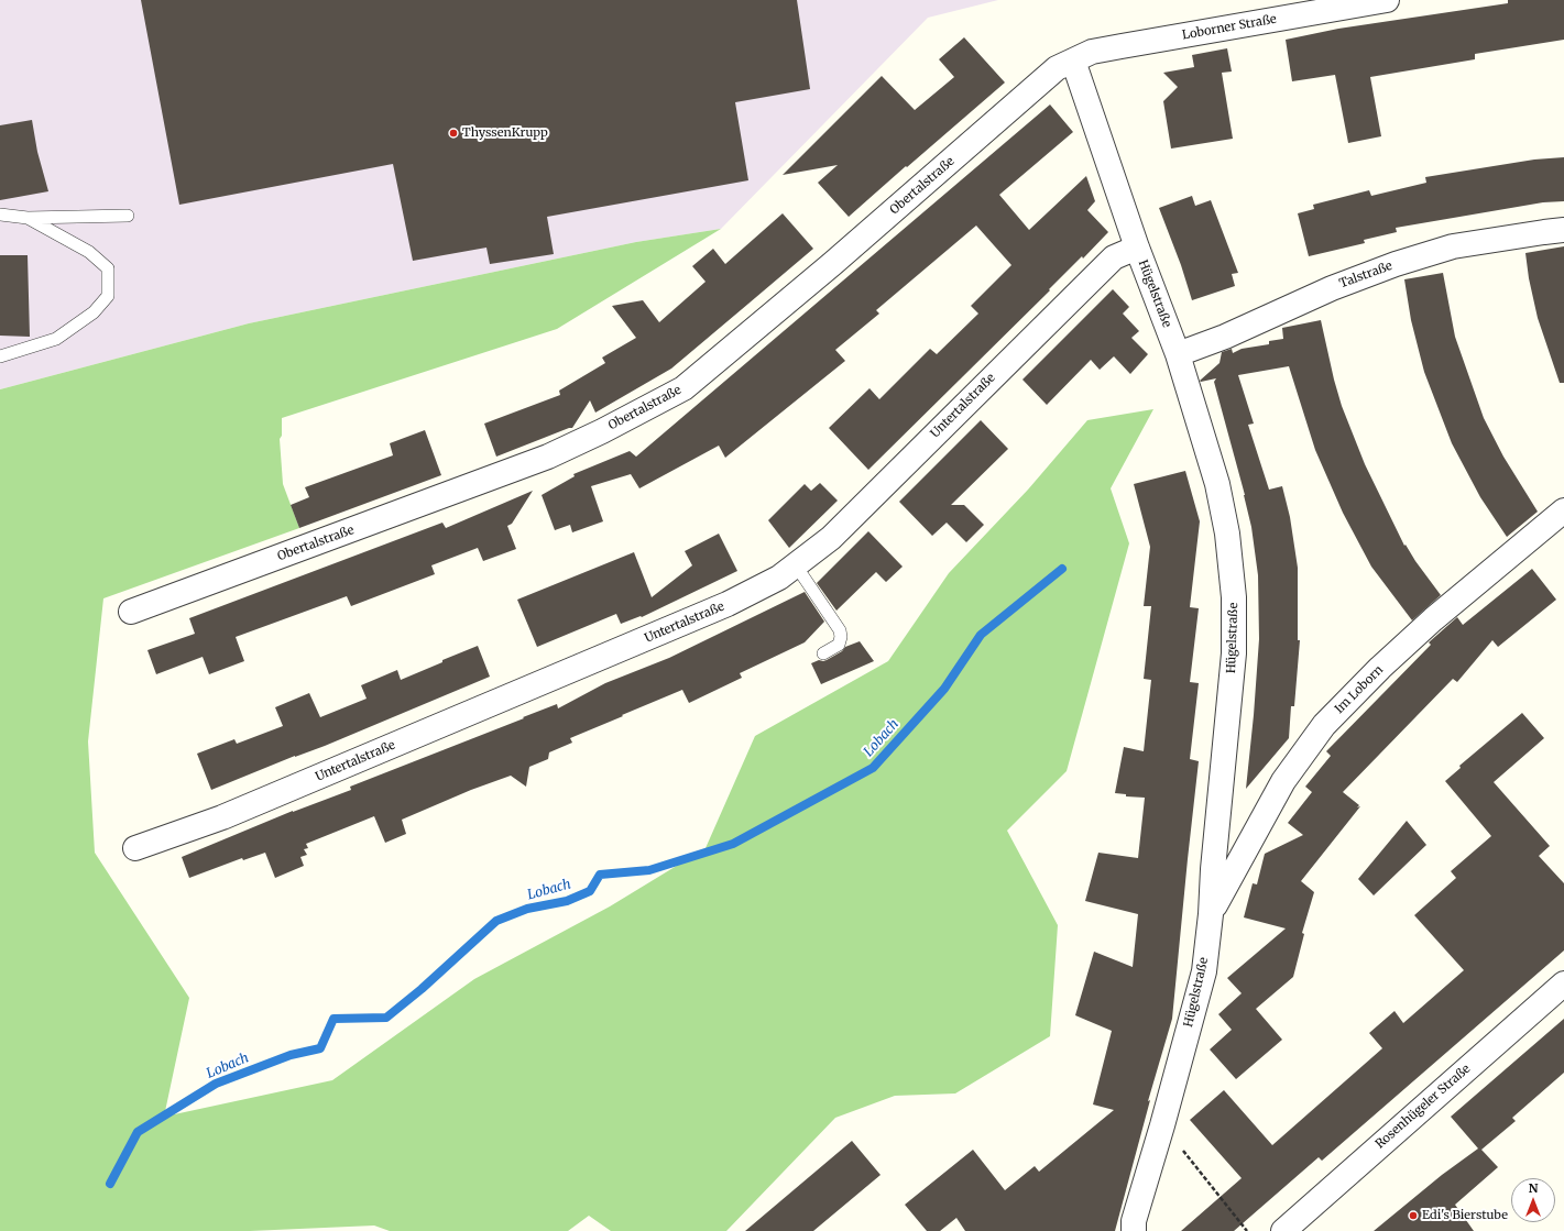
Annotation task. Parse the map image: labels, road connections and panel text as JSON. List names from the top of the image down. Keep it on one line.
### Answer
{"streets":{"street":["Loborner Straße","Obertalstraße","Talstraße","Hügelstraße","Untertalstraße","Im Loborn","Rosenhügeler Straße"]},"crossings":[["Loborner Straße","Obertalstraße"],["Loborner Straße","Hügelstraße"],["Obertalstraße","Hügelstraße"],["Talstraße","Hügelstraße"],["Hügelstraße","Untertalstraße"],["Hügelstraße","Im Loborn"]],"water":["Lobach"],"places":["ThyssenKrupp","Edi's Bierstube"],"north":"top"}
